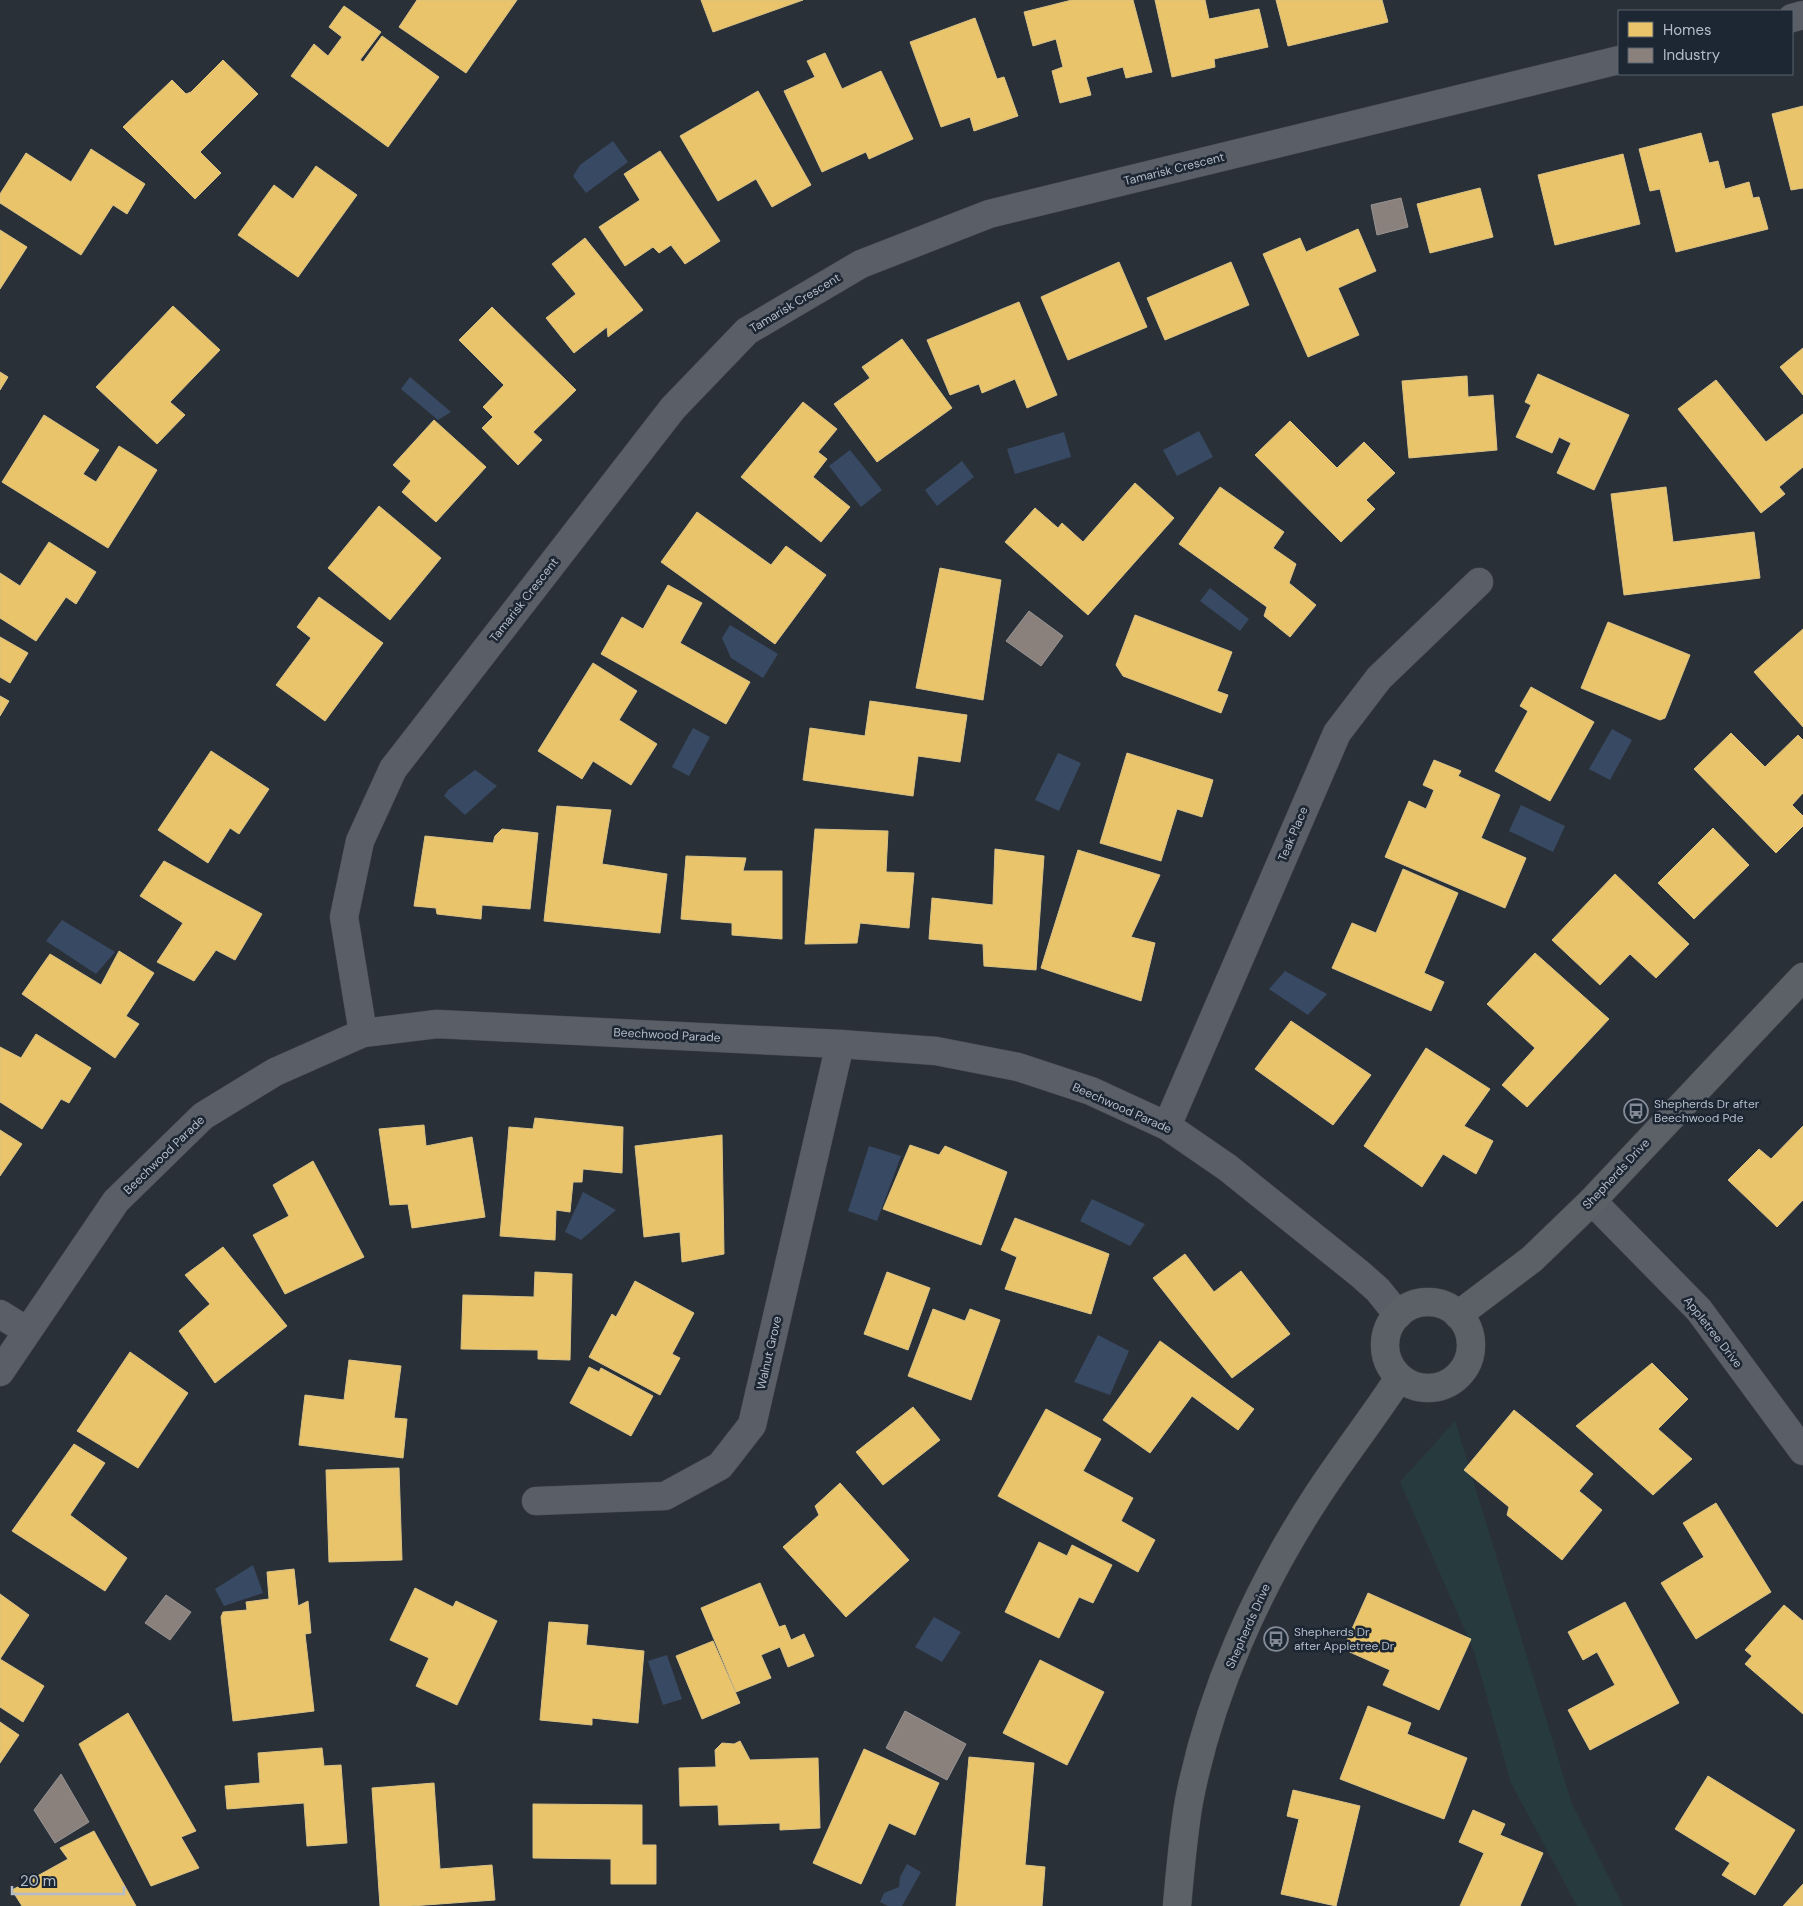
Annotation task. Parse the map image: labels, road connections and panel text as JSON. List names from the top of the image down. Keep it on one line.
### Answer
{"streets":{"main road":["Shepherds Drive"],"street":["Tamarisk Crescent","Teak Place","Beechwood Parade","Appletree Drive","Walnut Grove"]},"crossings":[["Tamarisk Crescent","Beechwood Parade"],["Teak Place","Beechwood Parade"],["Beechwood Parade","Shepherds Drive"],["Beechwood Parade","Walnut Grove"],["Shepherds Drive","Appletree Drive"]],"places":{"bus stop":["Shepherds Dr after Beechwood Pde","Shepherds Dr after Appletree Dr"]},"legend":["Homes","Industry"],"scale_bar":"20 m"}
